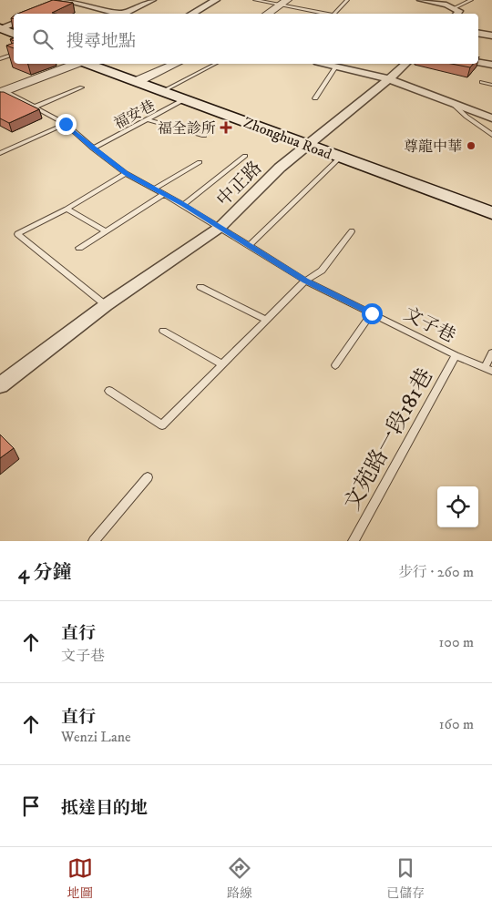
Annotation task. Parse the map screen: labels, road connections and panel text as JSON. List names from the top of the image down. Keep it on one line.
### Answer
{"streets":{"main road":["Zhonghua Road"],"street":["中正路"],"lane":["福安巷","文子巷","文苑路一段181巷"]},"crossings":[["福安巷","Zhonghua Road"],["福安巷","文子巷"],["Zhonghua Road","中正路"],["中正路","文子巷"],["文子巷","文苑路一段181巷"]],"places":{"health":["福全診所"],"other":["尊龍中華"]},"page":{"search":"搜尋地點","heading":["4 分鐘","步行 · 260 m"],"list":[["直行","文子巷","100 m"],["直行","Wenzi Lane","160 m"],"抵達目的地"],"nav":["地圖","路線","已儲存"]}}
